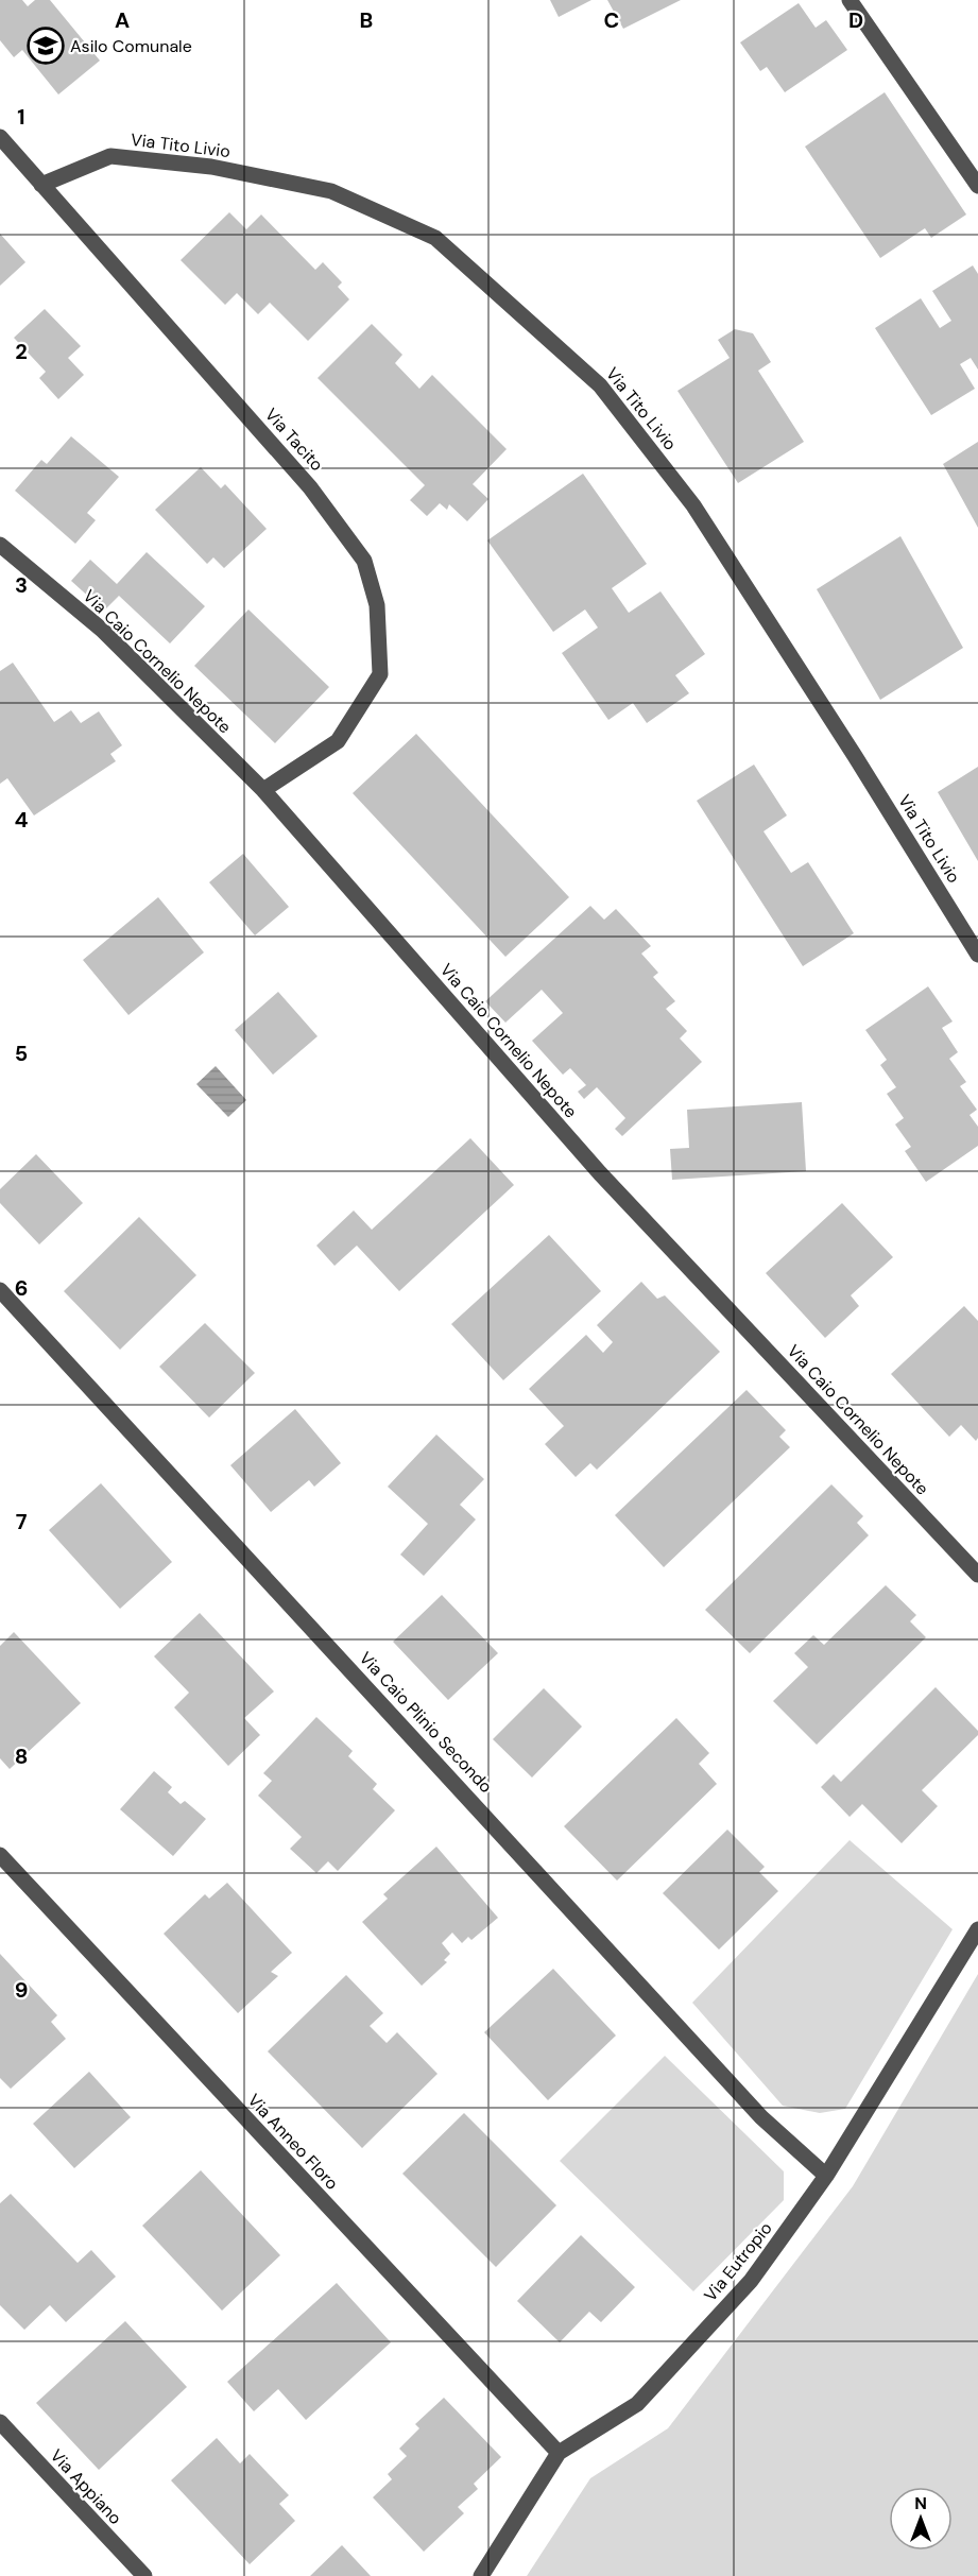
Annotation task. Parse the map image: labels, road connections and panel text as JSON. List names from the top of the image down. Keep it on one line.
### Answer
{"streets":{"street":["Via Tito Livio","Via Tacito","Via Caio Cornelio Nepote","Via Caio Plinio Secondo","Via Anneo Floro","Via Eutropio","Via Appiano"]},"crossings":[["Via Tito Livio","Via Tacito"],["Via Tacito","Via Caio Cornelio Nepote"],["Via Caio Plinio Secondo","Via Eutropio"],["Via Anneo Floro","Via Eutropio"]],"places":{"school or university":["Asilo Comunale"]},"north":"top","grid":{"columns":["A","B","C","D"],"rows":["1","2","3","4","5","6","7","8","9"]}}
